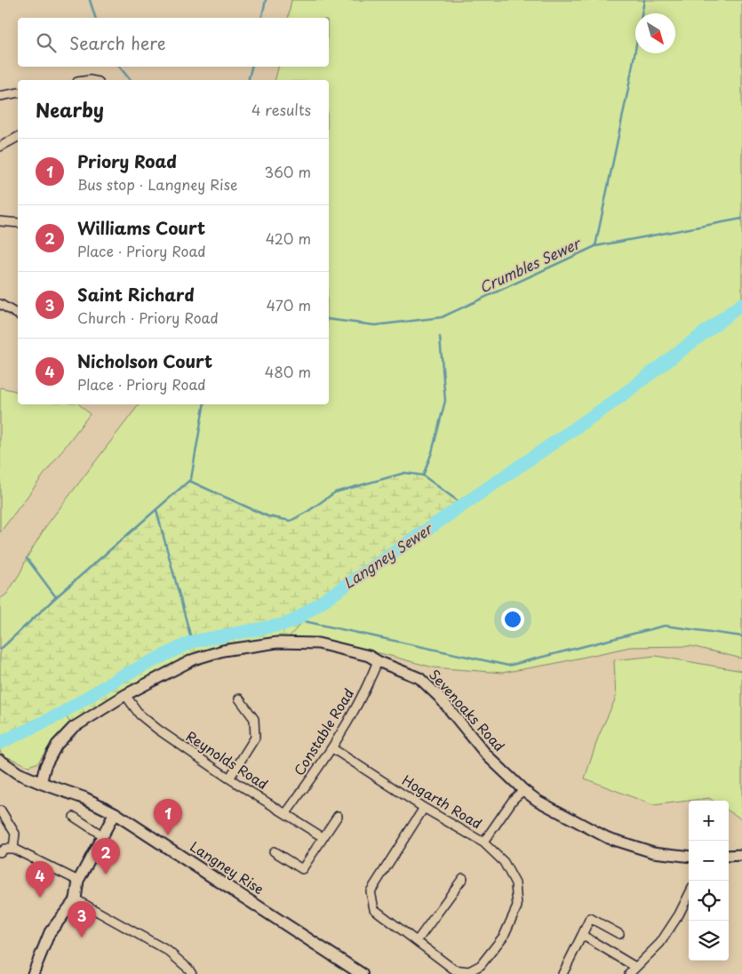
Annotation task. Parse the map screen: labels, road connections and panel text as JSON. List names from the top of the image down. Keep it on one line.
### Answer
{"streets":{"main road":["Langney Rise"],"street":["Sevenoaks Road","Constable Road","Reynolds Road","Hogarth Road"]},"crossings":[["Sevenoaks Road","Constable Road"],["Sevenoaks Road","Reynolds Road"],["Sevenoaks Road","Hogarth Road"],["Sevenoaks Road","Langney Rise"],["Constable Road","Reynolds Road"],["Constable Road","Hogarth Road"]],"water":["Crumbles Sewer","Langney Sewer"],"north":"bottom right","page":{"search":"Search here","heading":["Nearby","4 results"],"list":[{"mark":"1","name":"Priory Road","note":"Bus stop · Langney Rise","value":"360 m"},{"mark":"2","name":"Williams Court","note":"Place · Priory Road","value":"420 m"},{"mark":"3","name":"Saint Richard","note":"Church · Priory Road","value":"470 m"},{"mark":"4","name":"Nicholson Court","note":"Place · Priory Road","value":"480 m"}],"pins":["1","2","4","3"],"map_buttons":["+","−"]}}
